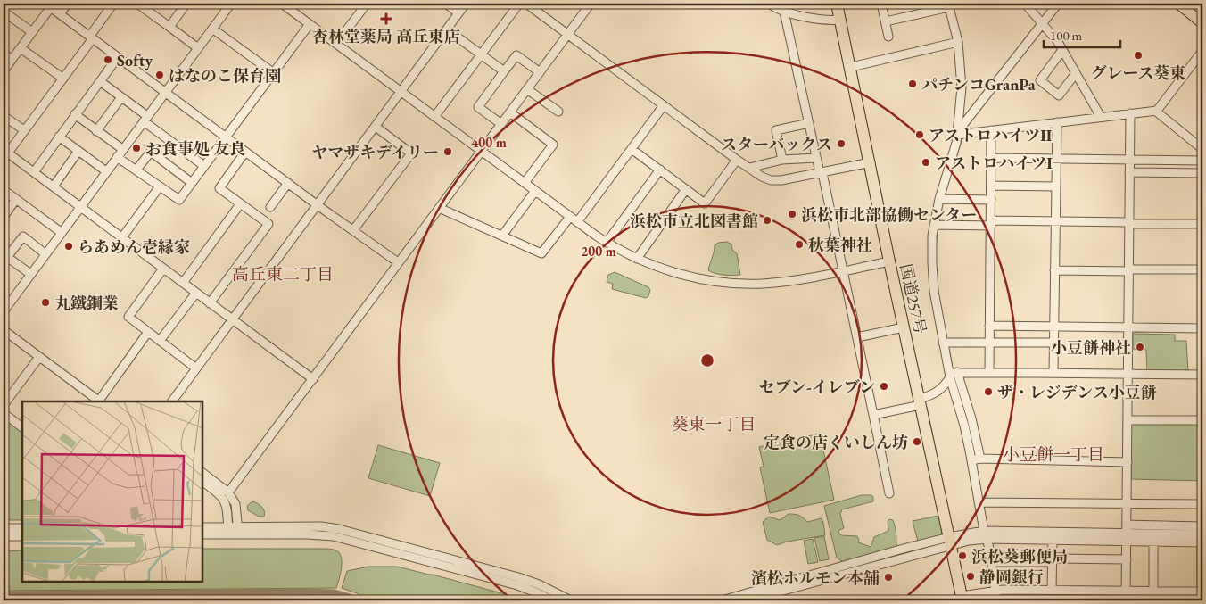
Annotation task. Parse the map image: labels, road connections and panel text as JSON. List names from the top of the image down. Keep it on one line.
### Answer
{"streets":{"highway":["国道257号"]},"districts":["高丘東二丁目","葵東一丁目","小豆餅一丁目"],"places":{"health":["杏林堂薬局 高丘東店"],"other":["グレース葵東","Softy","はなのこ保育園","パチンコGranPa","アストロハイツII","スターバックス","お食事処 友良","ヤマザキデイリー","アストロハイツI","浜松市北部協働センター","浜松市立北図書館","秋葉神社","らあめん壱縁家","丸鐵鋼業","小豆餅神社","セブン-イレブン","ザ・レジデンス小豆餅","定食の店くいしん坊","浜松葵郵便局","静岡銀行","濱松ホルモン本舗"]},"scale_bar":"100 m","rings":["400 m","200 m"]}
